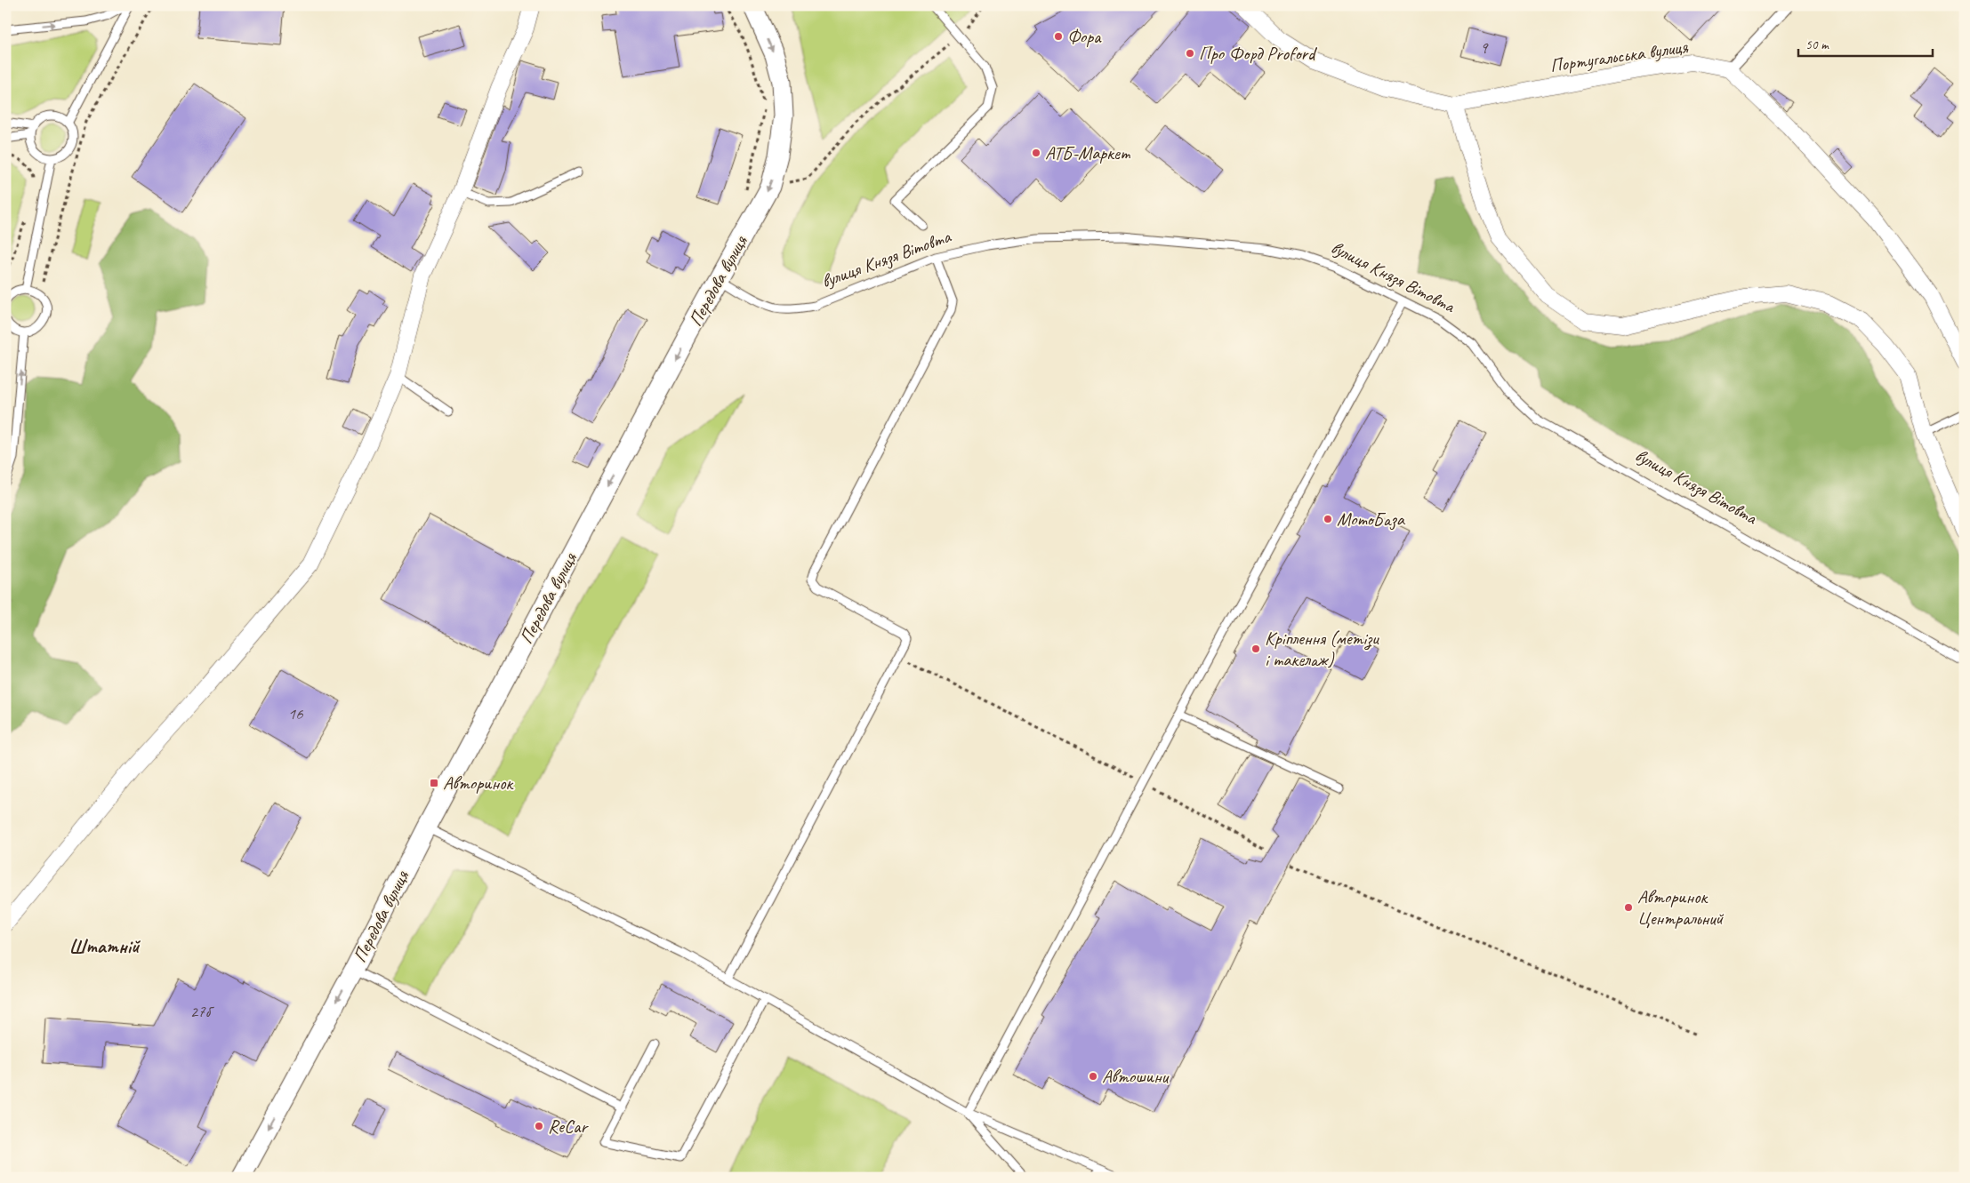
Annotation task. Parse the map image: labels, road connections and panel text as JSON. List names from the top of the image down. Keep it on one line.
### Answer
{"streets":{"street":["Португальська вулиця","Передова вулиця"],"lane":["вулиця Князя Вітовта"]},"crossings":[["вулиця Князя Вітовта","Передова вулиця"]],"one_way":["Передова вулиця"],"districts":["Штатній"],"places":{"other":["Фора","Про Форд Proford","АТБ-Маркет","МотоБаза","Кріплення (метізи і такелаж)","Авторинок Центральний","Автошини","ReCar"],"transit":["Авторинок"]},"house_numbers":["9","16","27б"],"scale_bar":"50 m"}
